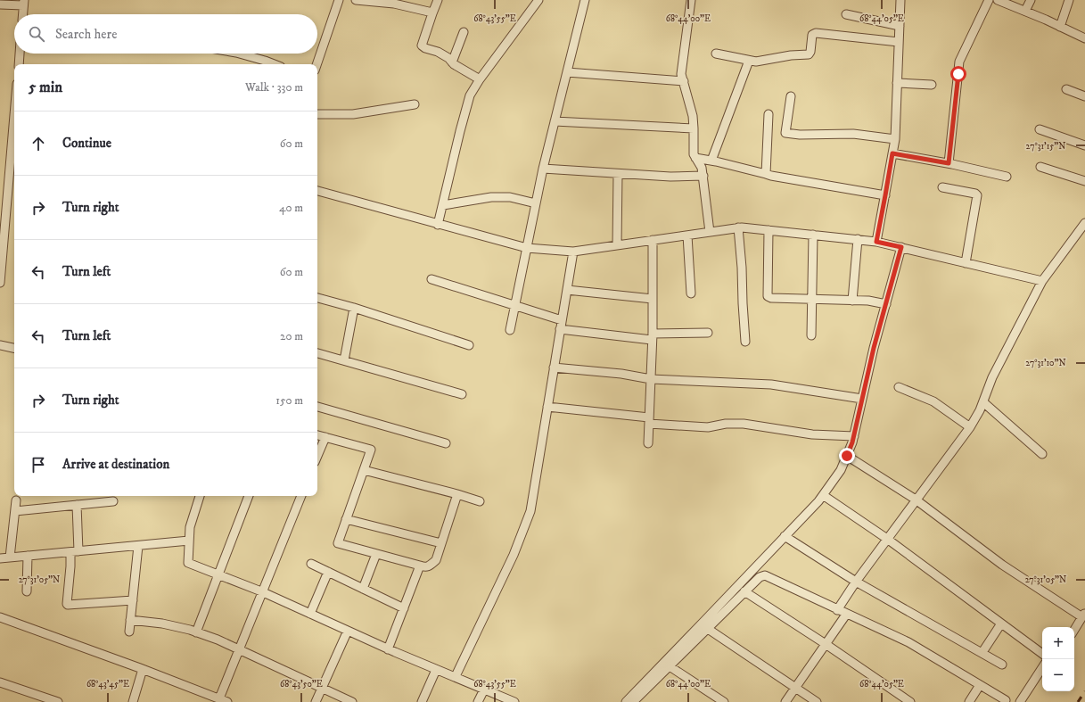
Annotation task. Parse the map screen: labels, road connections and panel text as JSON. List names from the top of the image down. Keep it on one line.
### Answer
{"page":{"search":"Search here","heading":["5 min","Walk · 330 m"],"list":[["Continue","60 m"],["Turn right","40 m"],["Turn left","60 m"],["Turn left","20 m"],["Turn right","150 m"],"Arrive at destination"],"map_buttons":["+","−"]},"coordinates":["68°43'55\"E","68°44'00\"E","68°44'05\"E","27°31'15\"N","27°31'10\"N","27°31'05\"N","68°43'45\"E","68°43'50\"E"]}
